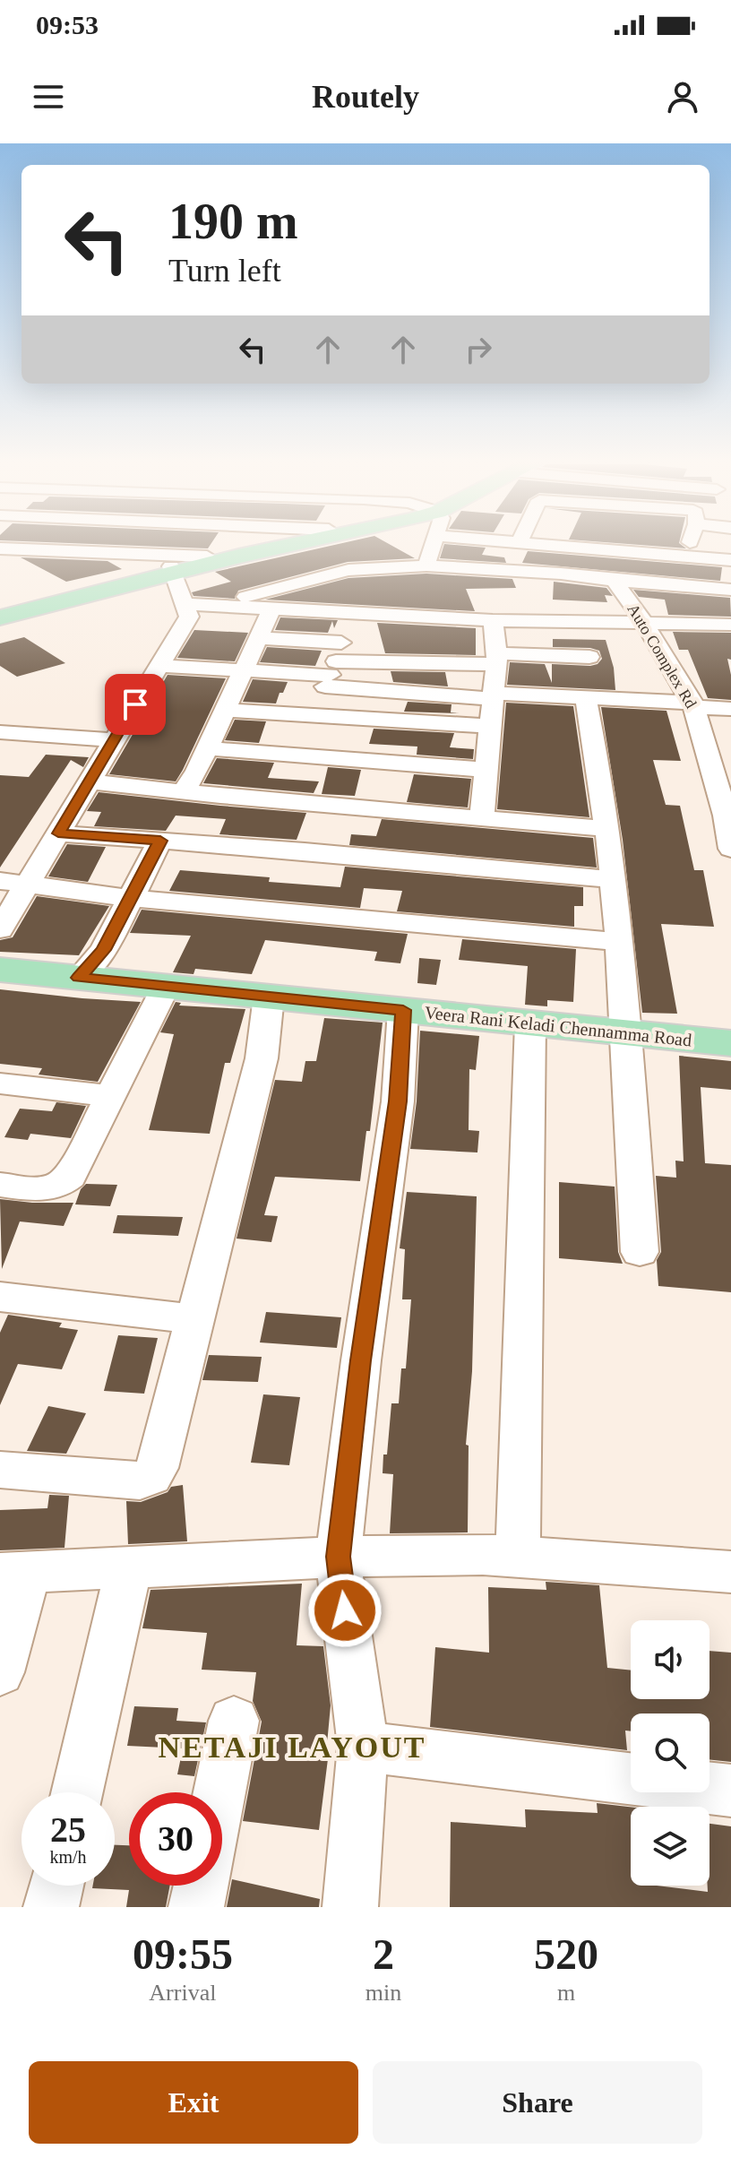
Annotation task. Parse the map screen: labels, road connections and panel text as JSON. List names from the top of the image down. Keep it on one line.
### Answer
{"streets":{"main road":["Veera Rani Keladi Chennamma Road"],"street":["Auto Complex Rd"]},"districts":["NETAJI LAYOUT"],"page":{"status":"09:53","header":"Routely","turn":["190 m","Turn left"],"speed":"25 km/h","limit":"30","eta":["09:55","Arrival","2","min","520","m"],"buttons":["Exit","Share"]}}
